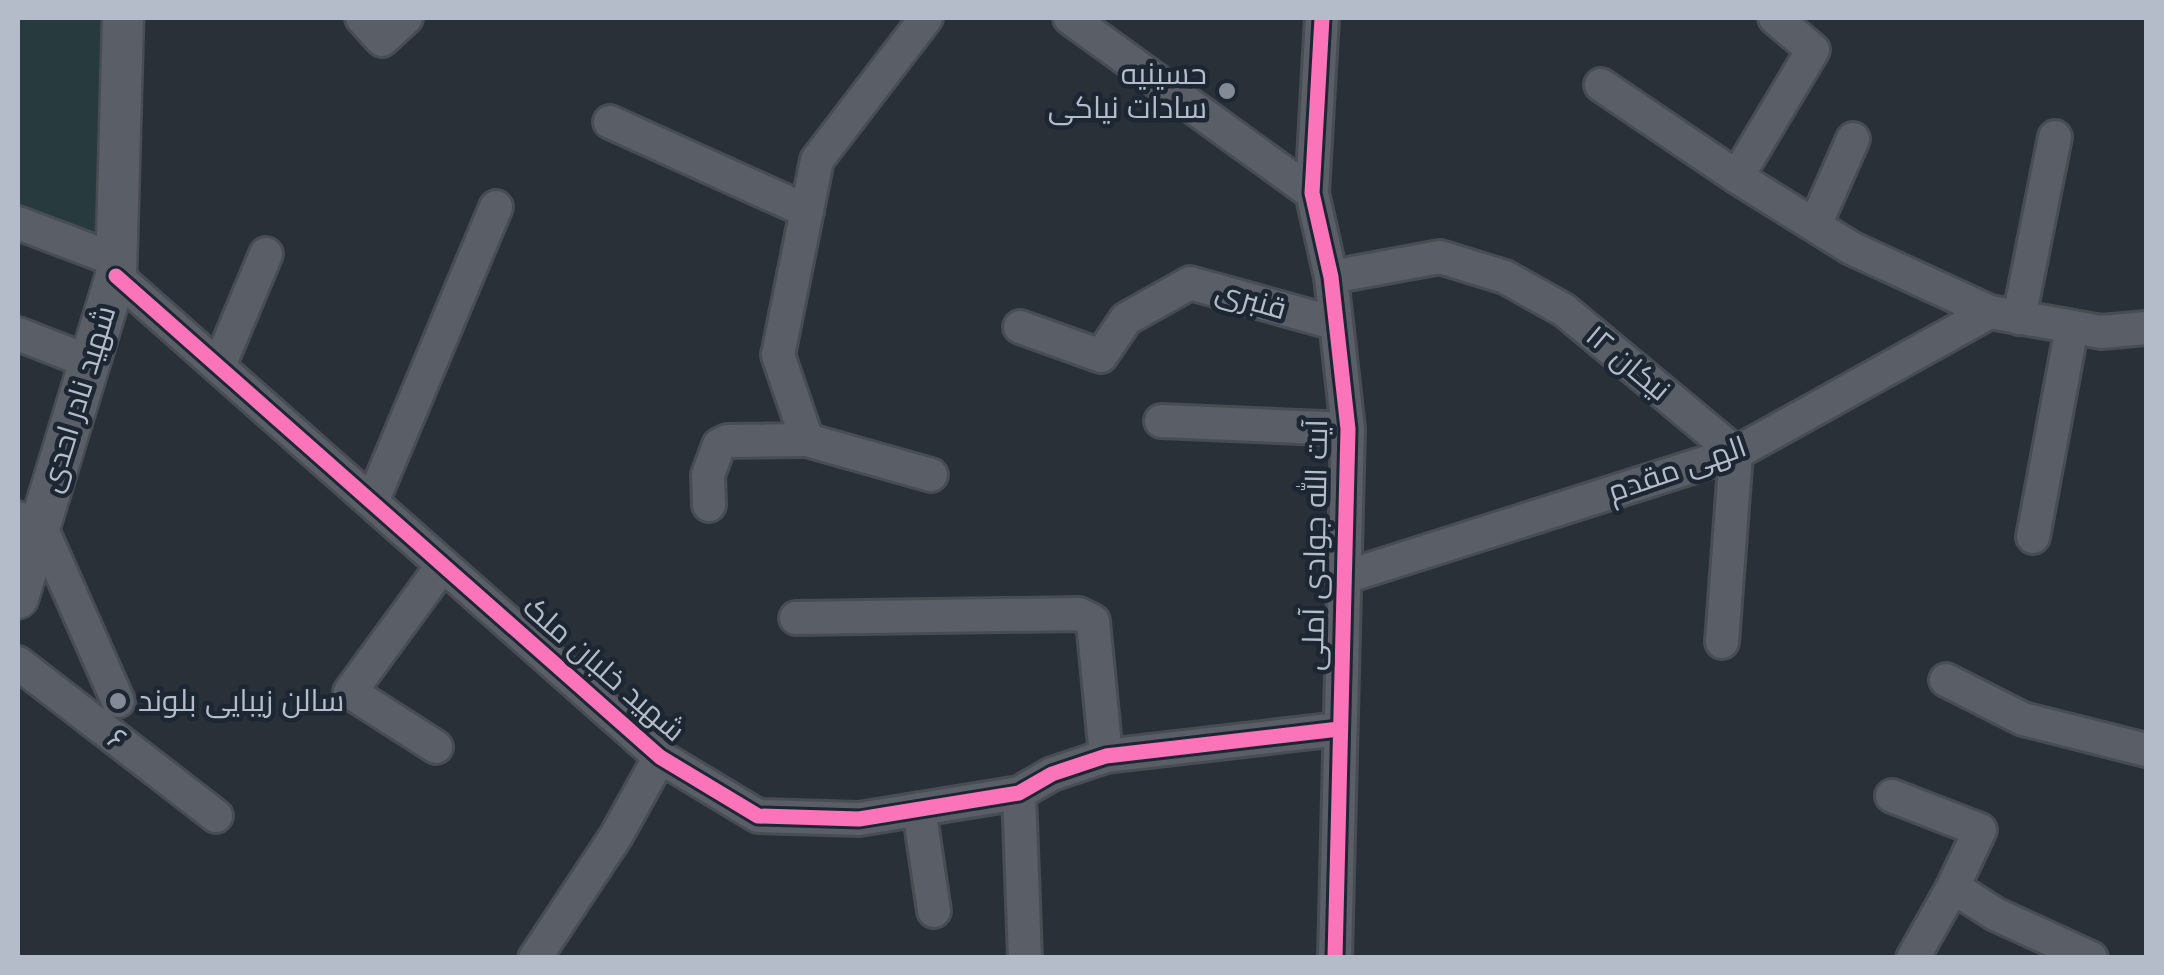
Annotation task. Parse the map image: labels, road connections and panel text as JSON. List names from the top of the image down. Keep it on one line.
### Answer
{"streets":{"street":["قنبری","نیکان ۱۲","شهید نادر احدی","الهی مقدم","آیت الله جوادی آملی","شهید خلبان ملک","۶"]},"crossings":[["قنبری","آیت الله جوادی آملی"],["نیکان ۱۲","الهی مقدم"],["نیکان ۱۲","آیت الله جوادی آملی"],["شهید نادر احدی","شهید خلبان ملک"],["الهی مقدم","آیت الله جوادی آملی"],["آیت الله جوادی آملی","شهید خلبان ملک"]],"places":["حسینیه سادات نیاکی","سالن زیبایی بلوند"]}
